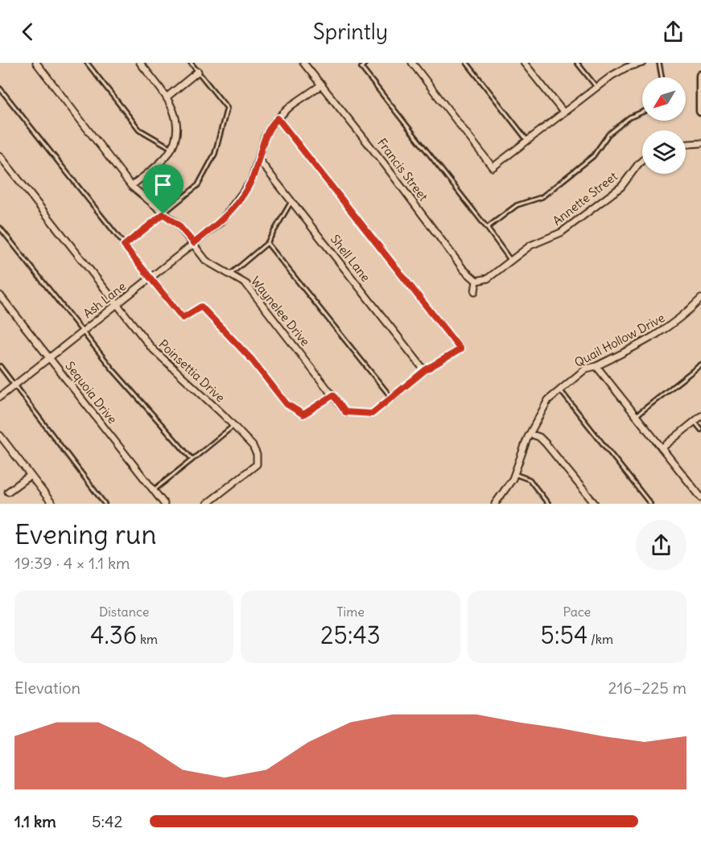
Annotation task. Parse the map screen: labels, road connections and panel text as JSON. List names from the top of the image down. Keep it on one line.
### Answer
{"streets":{"street":["Francis Street","Annette Street","Shell Lane","Ash Lane","Waynelee Drive","Quail Hollow Drive","Poinsettia Drive","Sequoia Drive"]},"crossings":[["Francis Street","Annette Street"],["Francis Street","Ash Lane"],["Shell Lane","Ash Lane"],["Ash Lane","Waynelee Drive"],["Ash Lane","Poinsettia Drive"],["Ash Lane","Sequoia Drive"]],"north":"bottom left","page":{"header":"Sprintly","heading":["Evening run","19:39 · 4 × 1.1 km"],"stats":[["Distance","4.36 km"],["Time","25:43"],["Pace","5:54 /km"]],"chart":["Elevation","216–225 m"],"list":[{"name":"1.1 km","note":"5:42"}]}}
